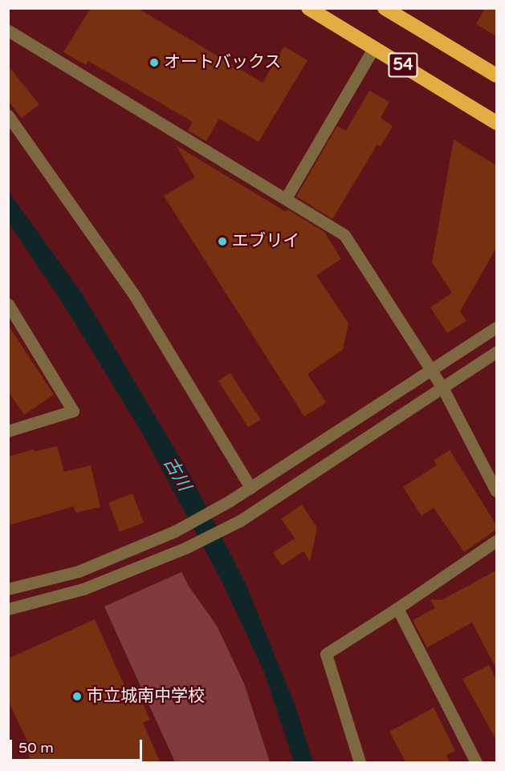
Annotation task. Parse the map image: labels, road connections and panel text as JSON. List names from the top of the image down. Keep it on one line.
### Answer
{"streets":{"highway":["54"]},"water":["古川"],"places":["オートバックス","エブリイ","市立城南中学校"],"scale_bar":"50 m"}
